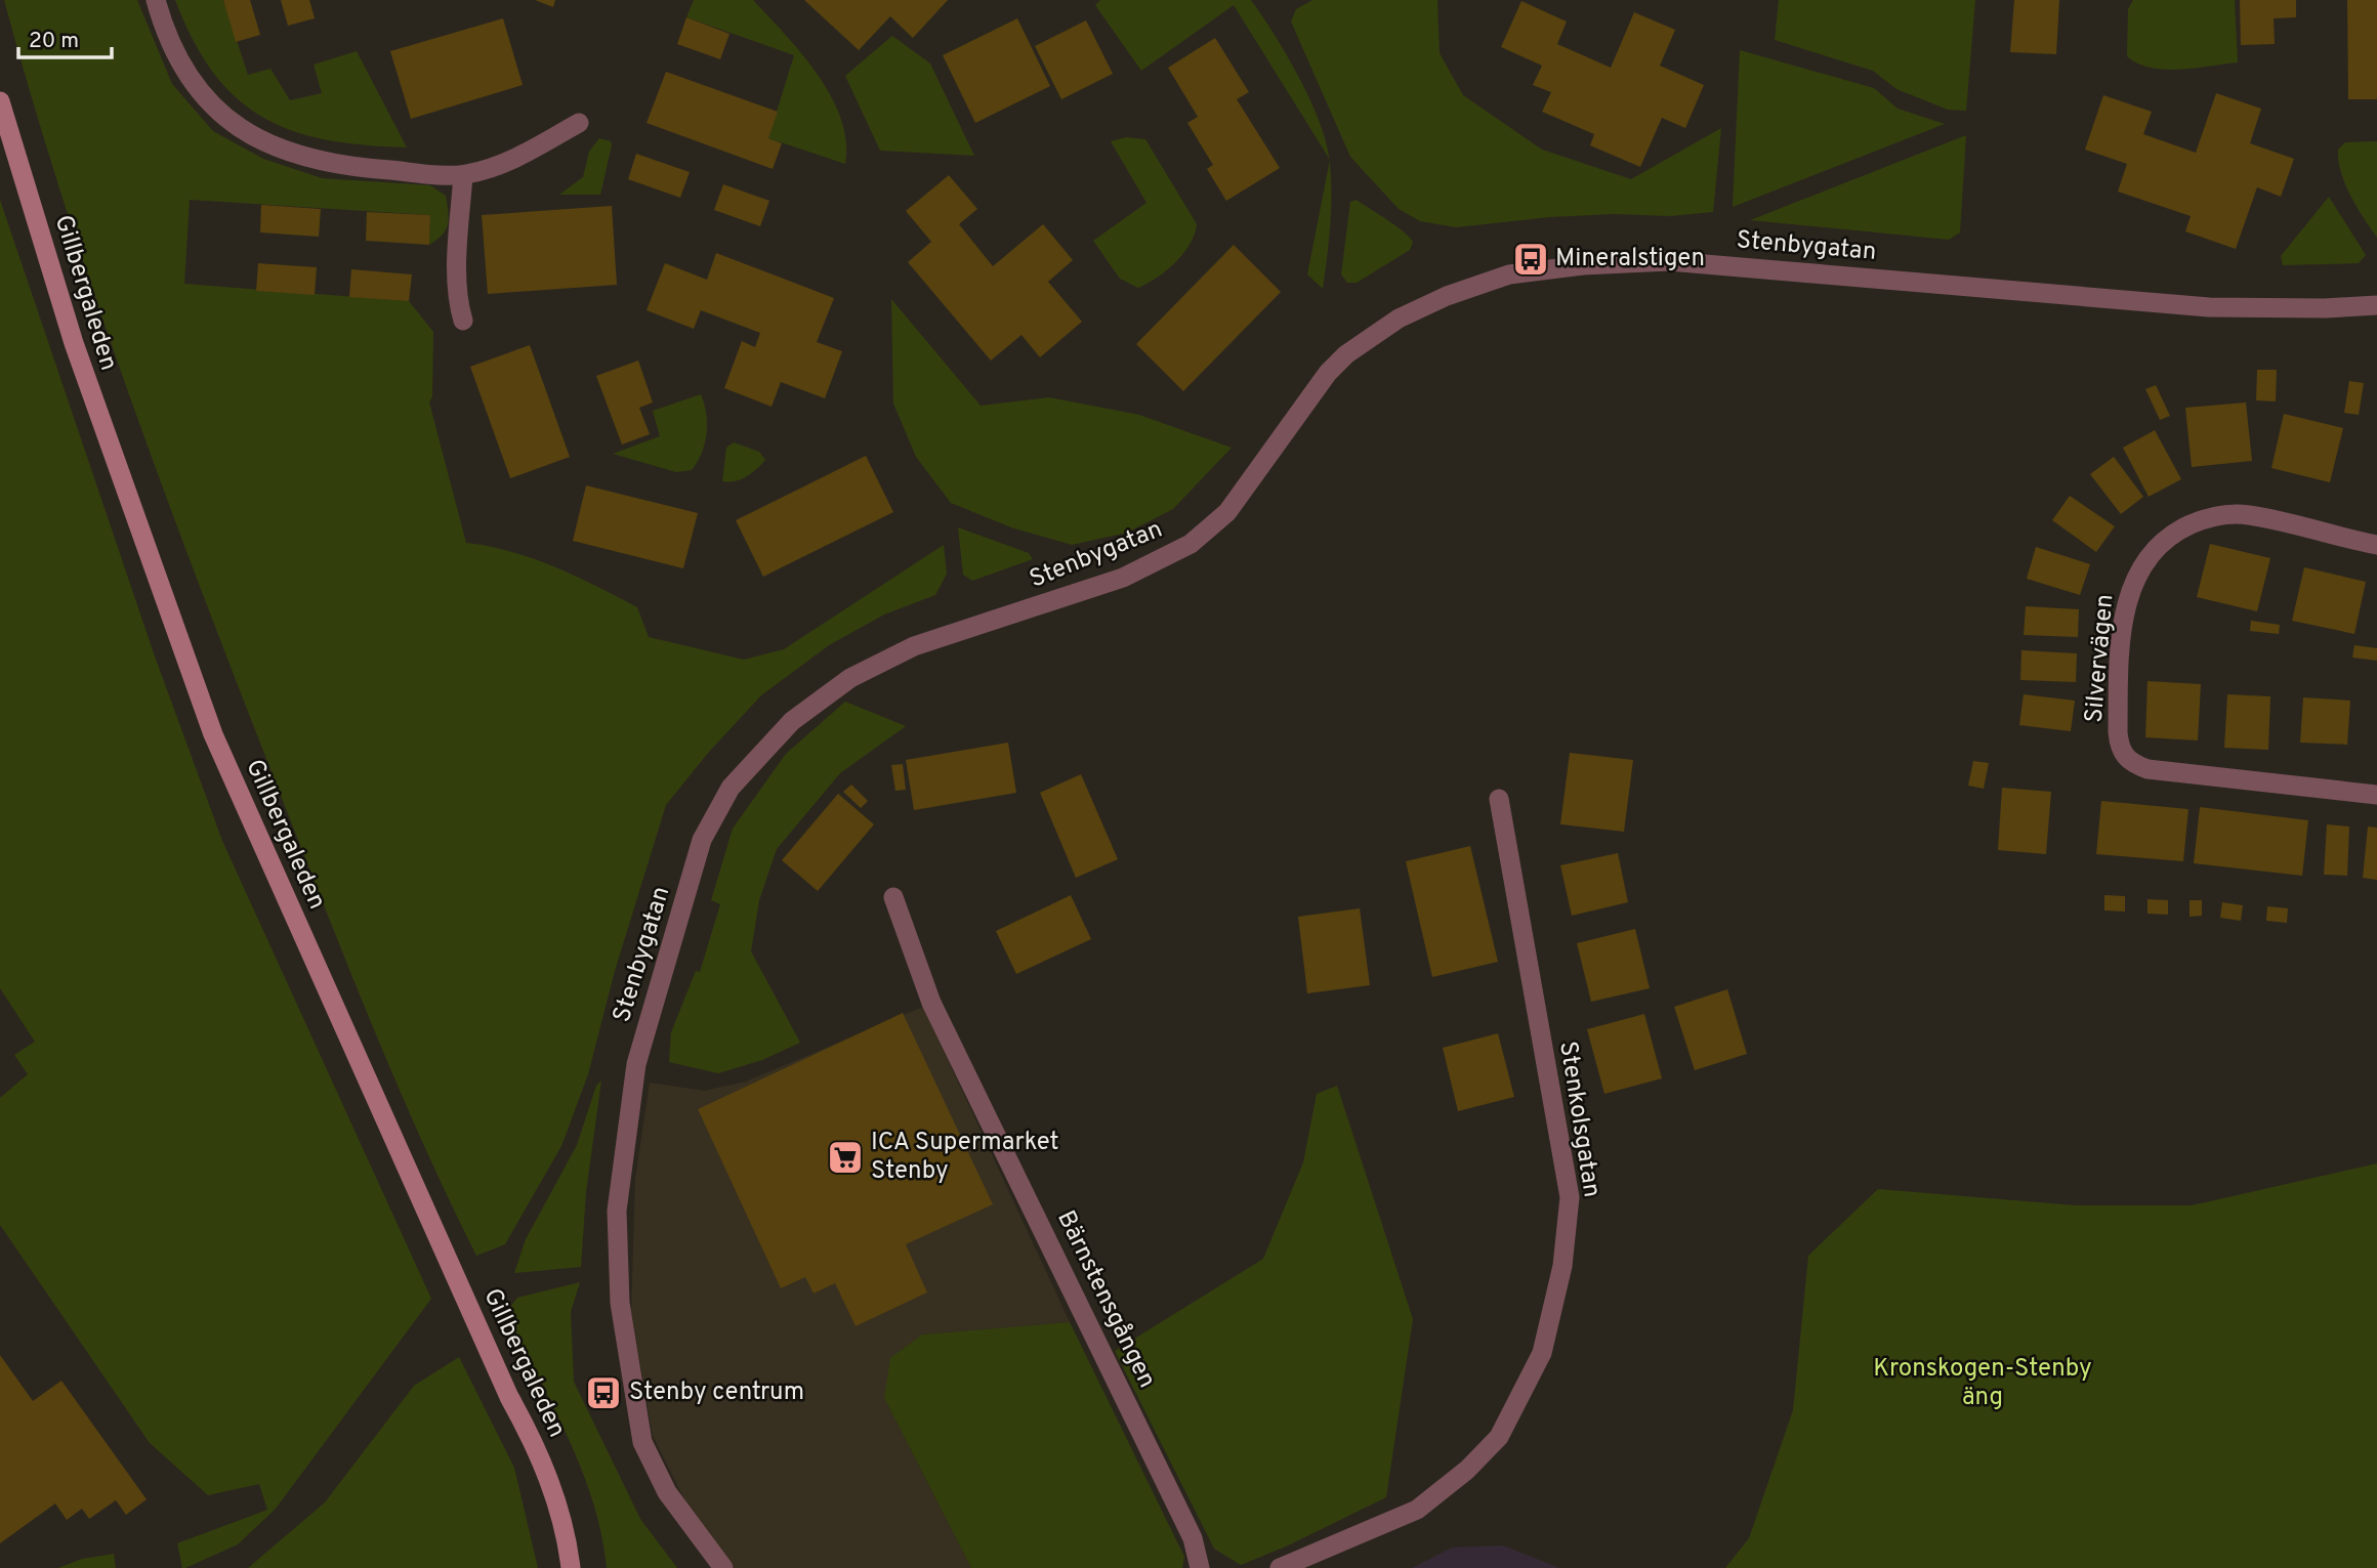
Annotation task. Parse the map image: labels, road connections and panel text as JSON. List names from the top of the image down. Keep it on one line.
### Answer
{"streets":{"main road":["Gillbergaleden"],"street":["Stenbygatan","Silvervägen","Stenkolsgatan","Bärnstensgången"]},"parks":["Kronskogen-Stenby äng"],"places":{"bus stop":["Mineralstigen","Stenby centrum"],"supermarket":["ICA Supermarket Stenby"]},"scale_bar":"20 m"}
